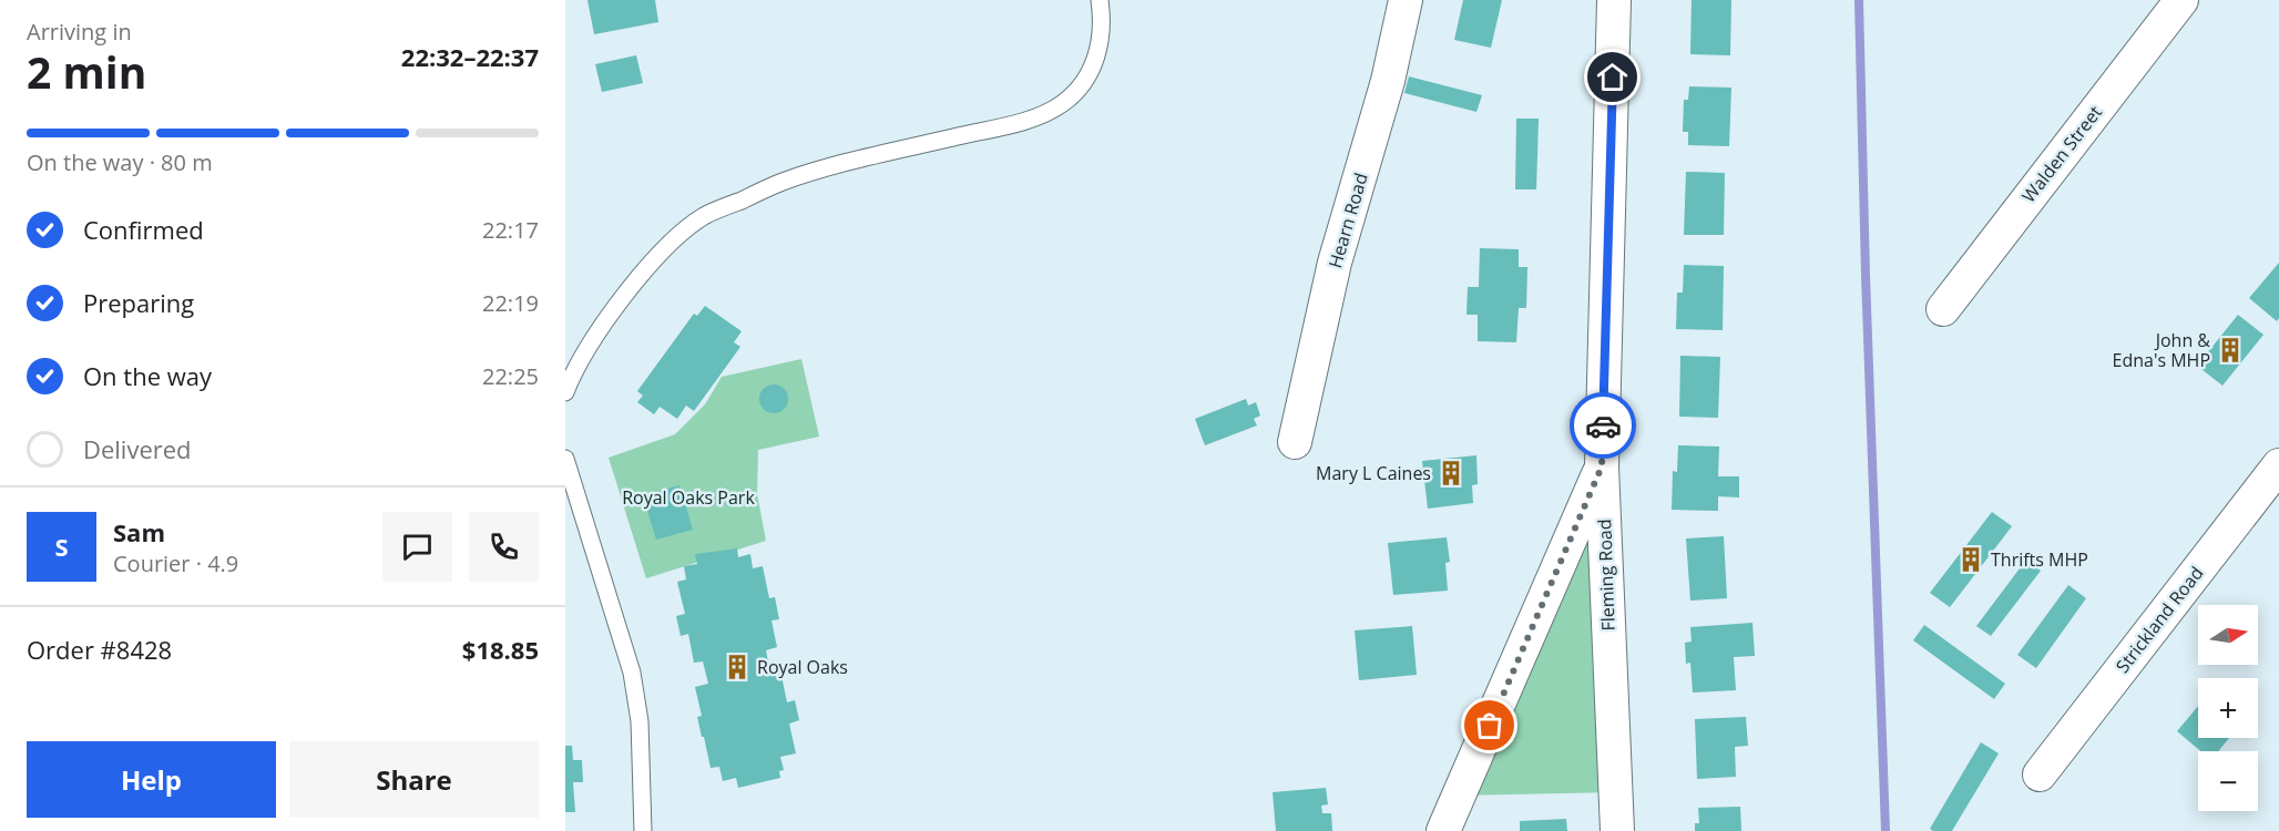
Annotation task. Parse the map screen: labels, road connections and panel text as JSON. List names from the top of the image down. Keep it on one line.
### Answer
{"streets":{"street":["Walden Street","Hearn Road","Fleming Road","Strickland Road"]},"parks":["Royal Oaks Park"],"places":{"building":["John & Edna's MHP","Mary L Caines","Thrifts MHP","Royal Oaks"]},"north":"right","page":{"heading":["2 min","Arriving in","22:32–22:37"],"panel":["Sam","Courier · 4.9","Order #8428","$18.85"],"bar":"On the way · 80 m","list":[["Confirmed","22:17"],["Preparing","22:19"],["On the way","22:25"],"Delivered"],"round":"S","map_buttons":["+","−"],"buttons":["Help","Share"]}}
